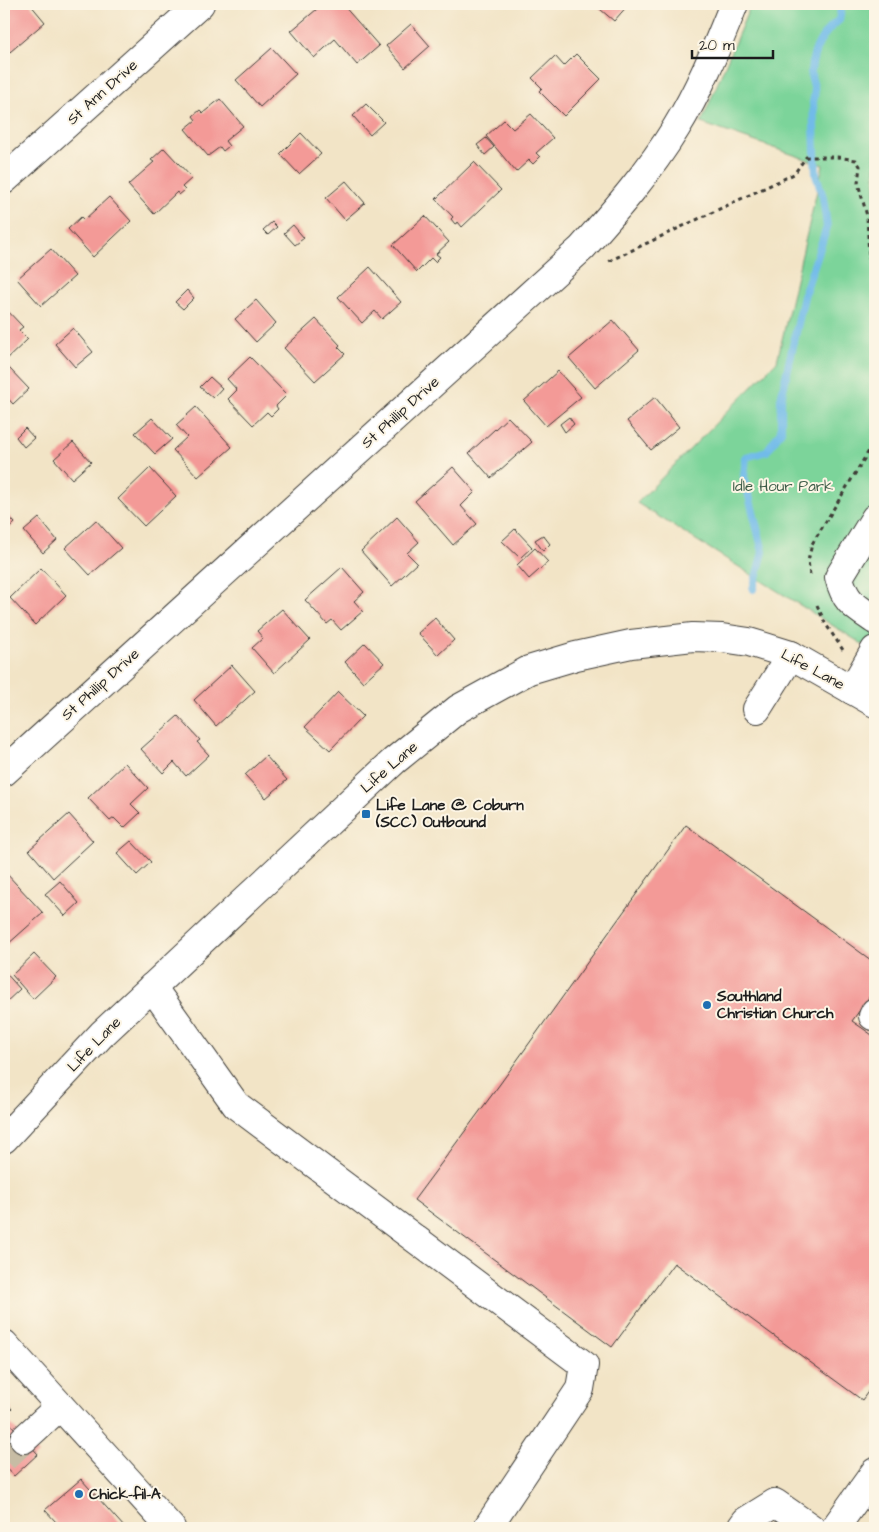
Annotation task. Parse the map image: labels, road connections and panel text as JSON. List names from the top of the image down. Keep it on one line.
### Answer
{"streets":{"street":["St Ann Drive","St Phillip Drive","Life Lane"]},"parks":["Idle Hour Park"],"places":{"transit":["Life Lane @ Coburn (SCC) Outbound"],"other":["Southland Christian Church","Chick-fil-A"]},"scale_bar":"20 m"}
